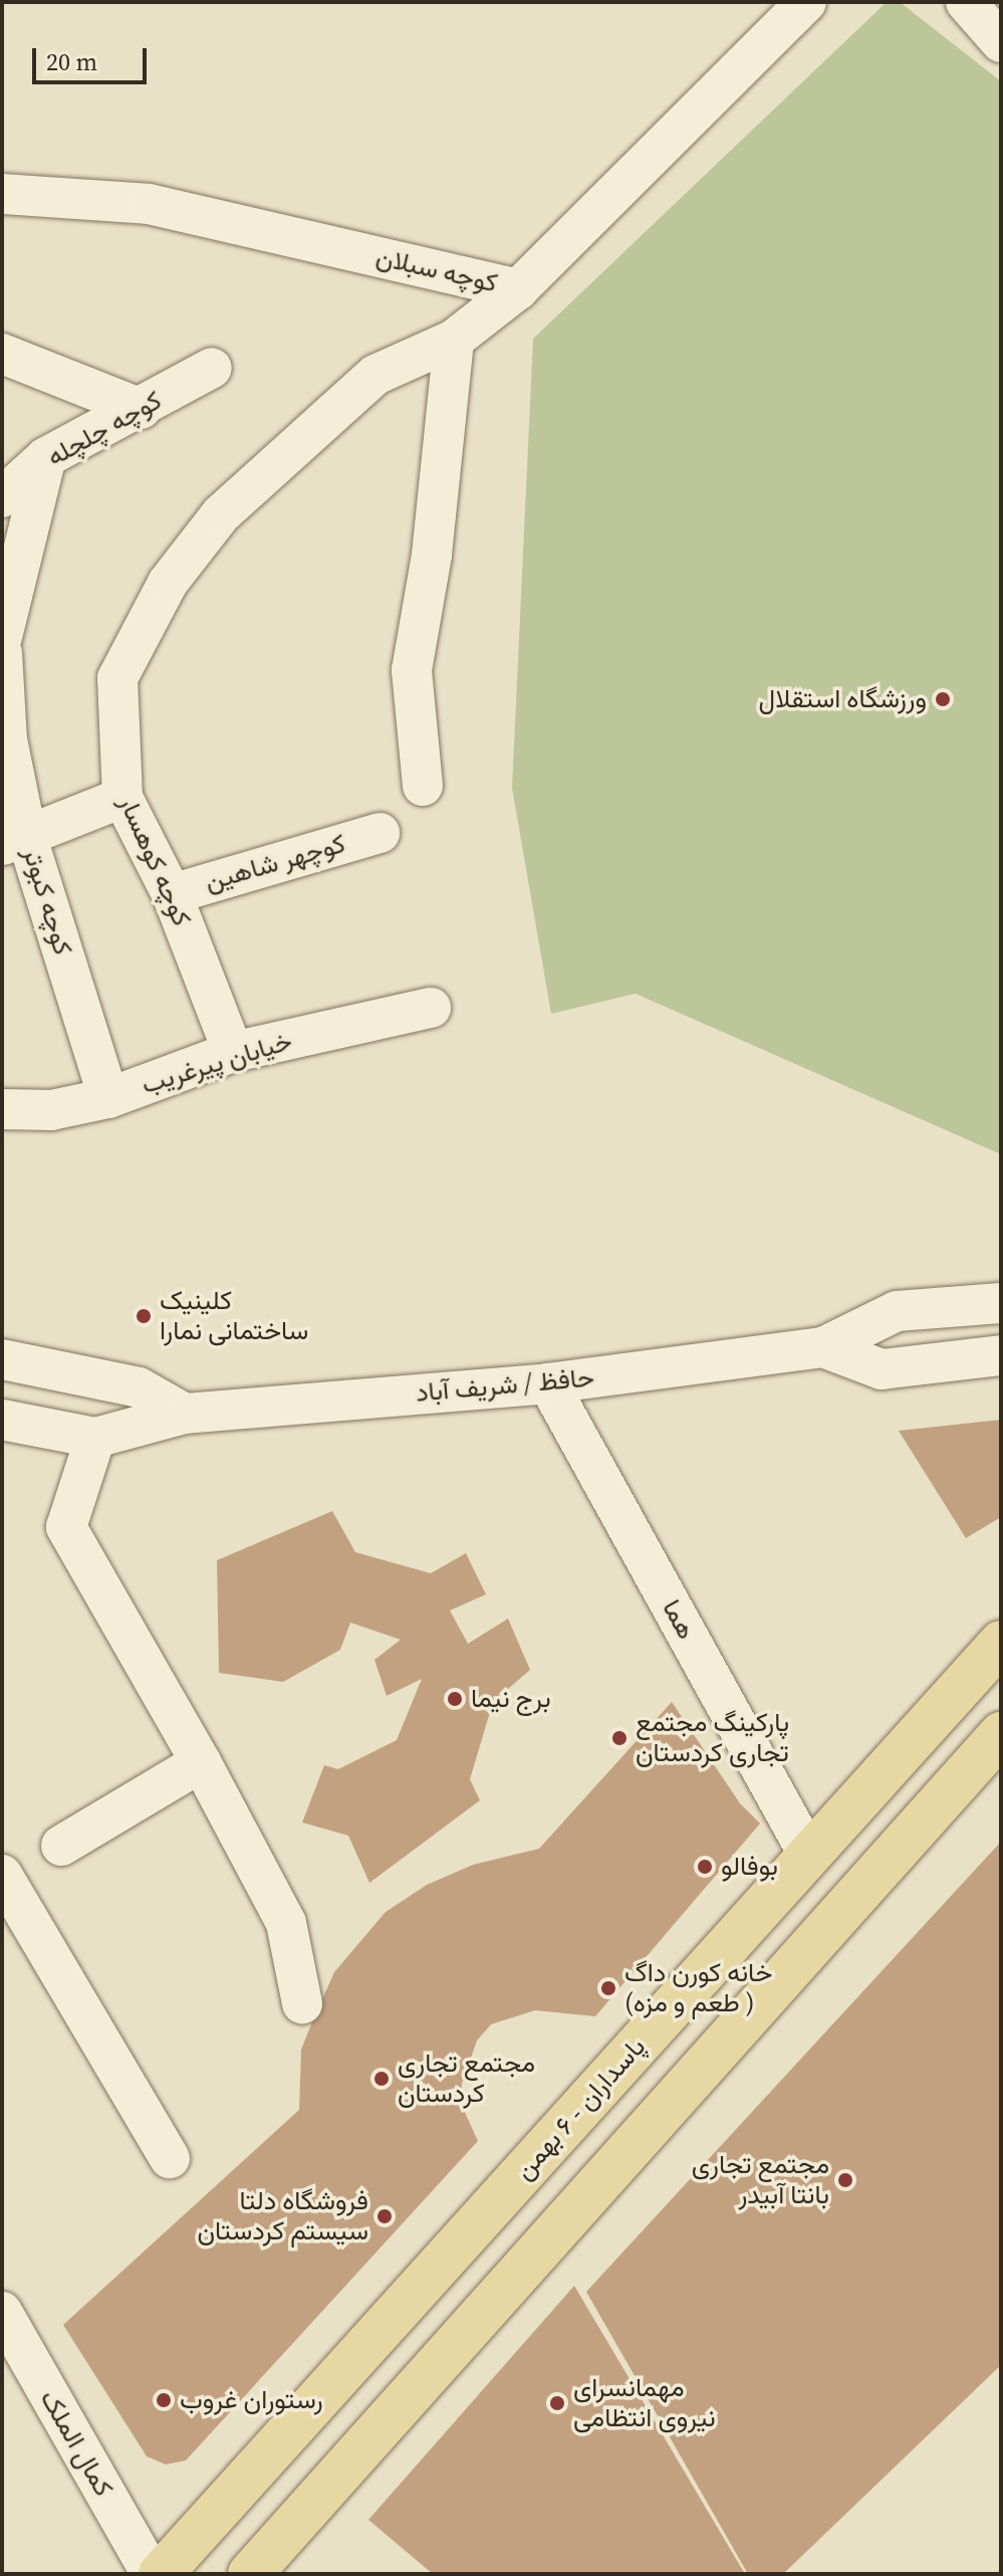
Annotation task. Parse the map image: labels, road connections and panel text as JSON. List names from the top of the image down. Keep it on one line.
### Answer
{"streets":{"main road":["پاسداران - ۶ بهمن"],"street":["کوچه سبلان","کوچه چلچله","کوچه کوهسار","کوچهر شاهین","کوچه کبوتر","خیابان پیرغریب","حافظ / شریف آباد","هما","کمال الملک"]},"crossings":[["کوچه کوهسار","کوچهر شاهین"],["کوچه کوهسار","خیابان پیرغریب"],["کوچه کبوتر","خیابان پیرغریب"],["حافظ / شریف آباد","هما"],["هما","پاسداران - ۶ بهمن"]],"places":["ورزشگاه استقلال","کلینیک ساختمانی نمارا","برج نیما","پارکینگ مجتمع تجاری کردستان","بوفالو","خانه کورن داگ (طعم و مزه )","مجتمع تجاری کردستان","مجتمع تجاری بانتا آبیدر","فروشگاه دلتا سیستم کردستان","رستوران غروب","مهمانسرای نیروی انتظامی"],"scale_bar":"20 m"}
